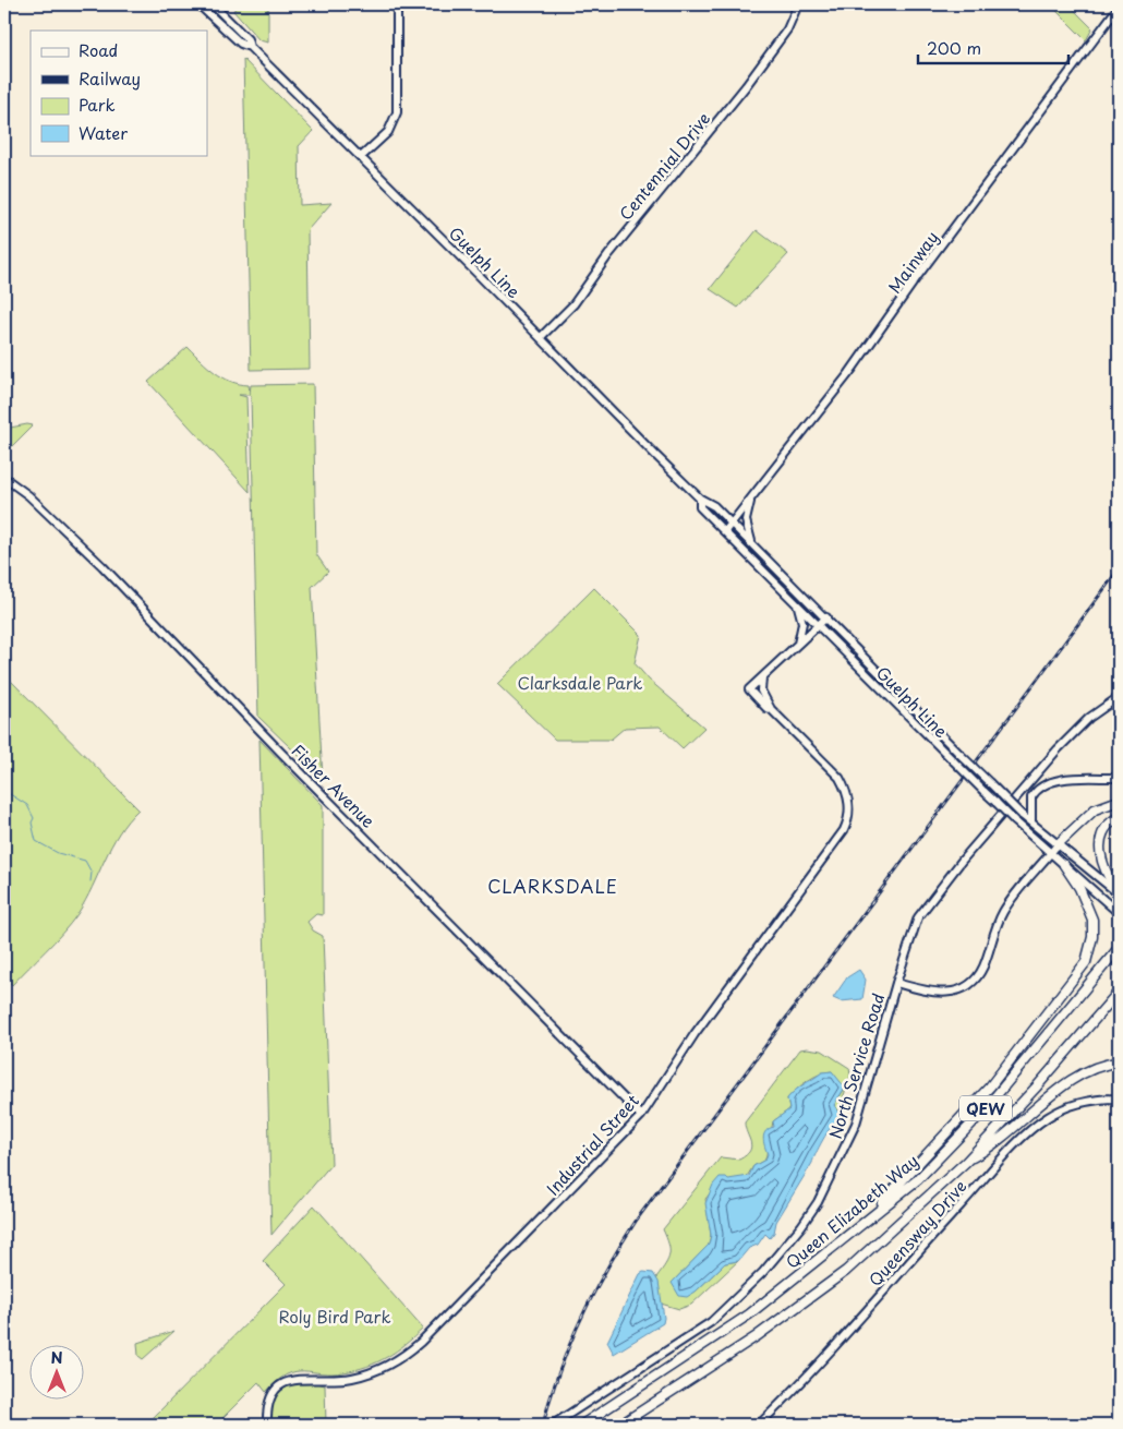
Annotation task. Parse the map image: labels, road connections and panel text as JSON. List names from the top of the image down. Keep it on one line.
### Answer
{"streets":{"highway":["QEW","Queen Elizabeth Way"],"street":["Centennial Drive","Guelph Line","Mainway","Fisher Avenue","North Service Road","Industrial Street","Queensway Drive"]},"crossings":[["Centennial Drive","Guelph Line"],["Guelph Line","Mainway"],["Fisher Avenue","Industrial Street"]],"districts":["CLARKSDALE"],"parks":["Clarksdale Park","Roly Bird Park"],"legend":["Road","Railway","Park","Water"],"scale_bar":"200 m","north":"top"}
